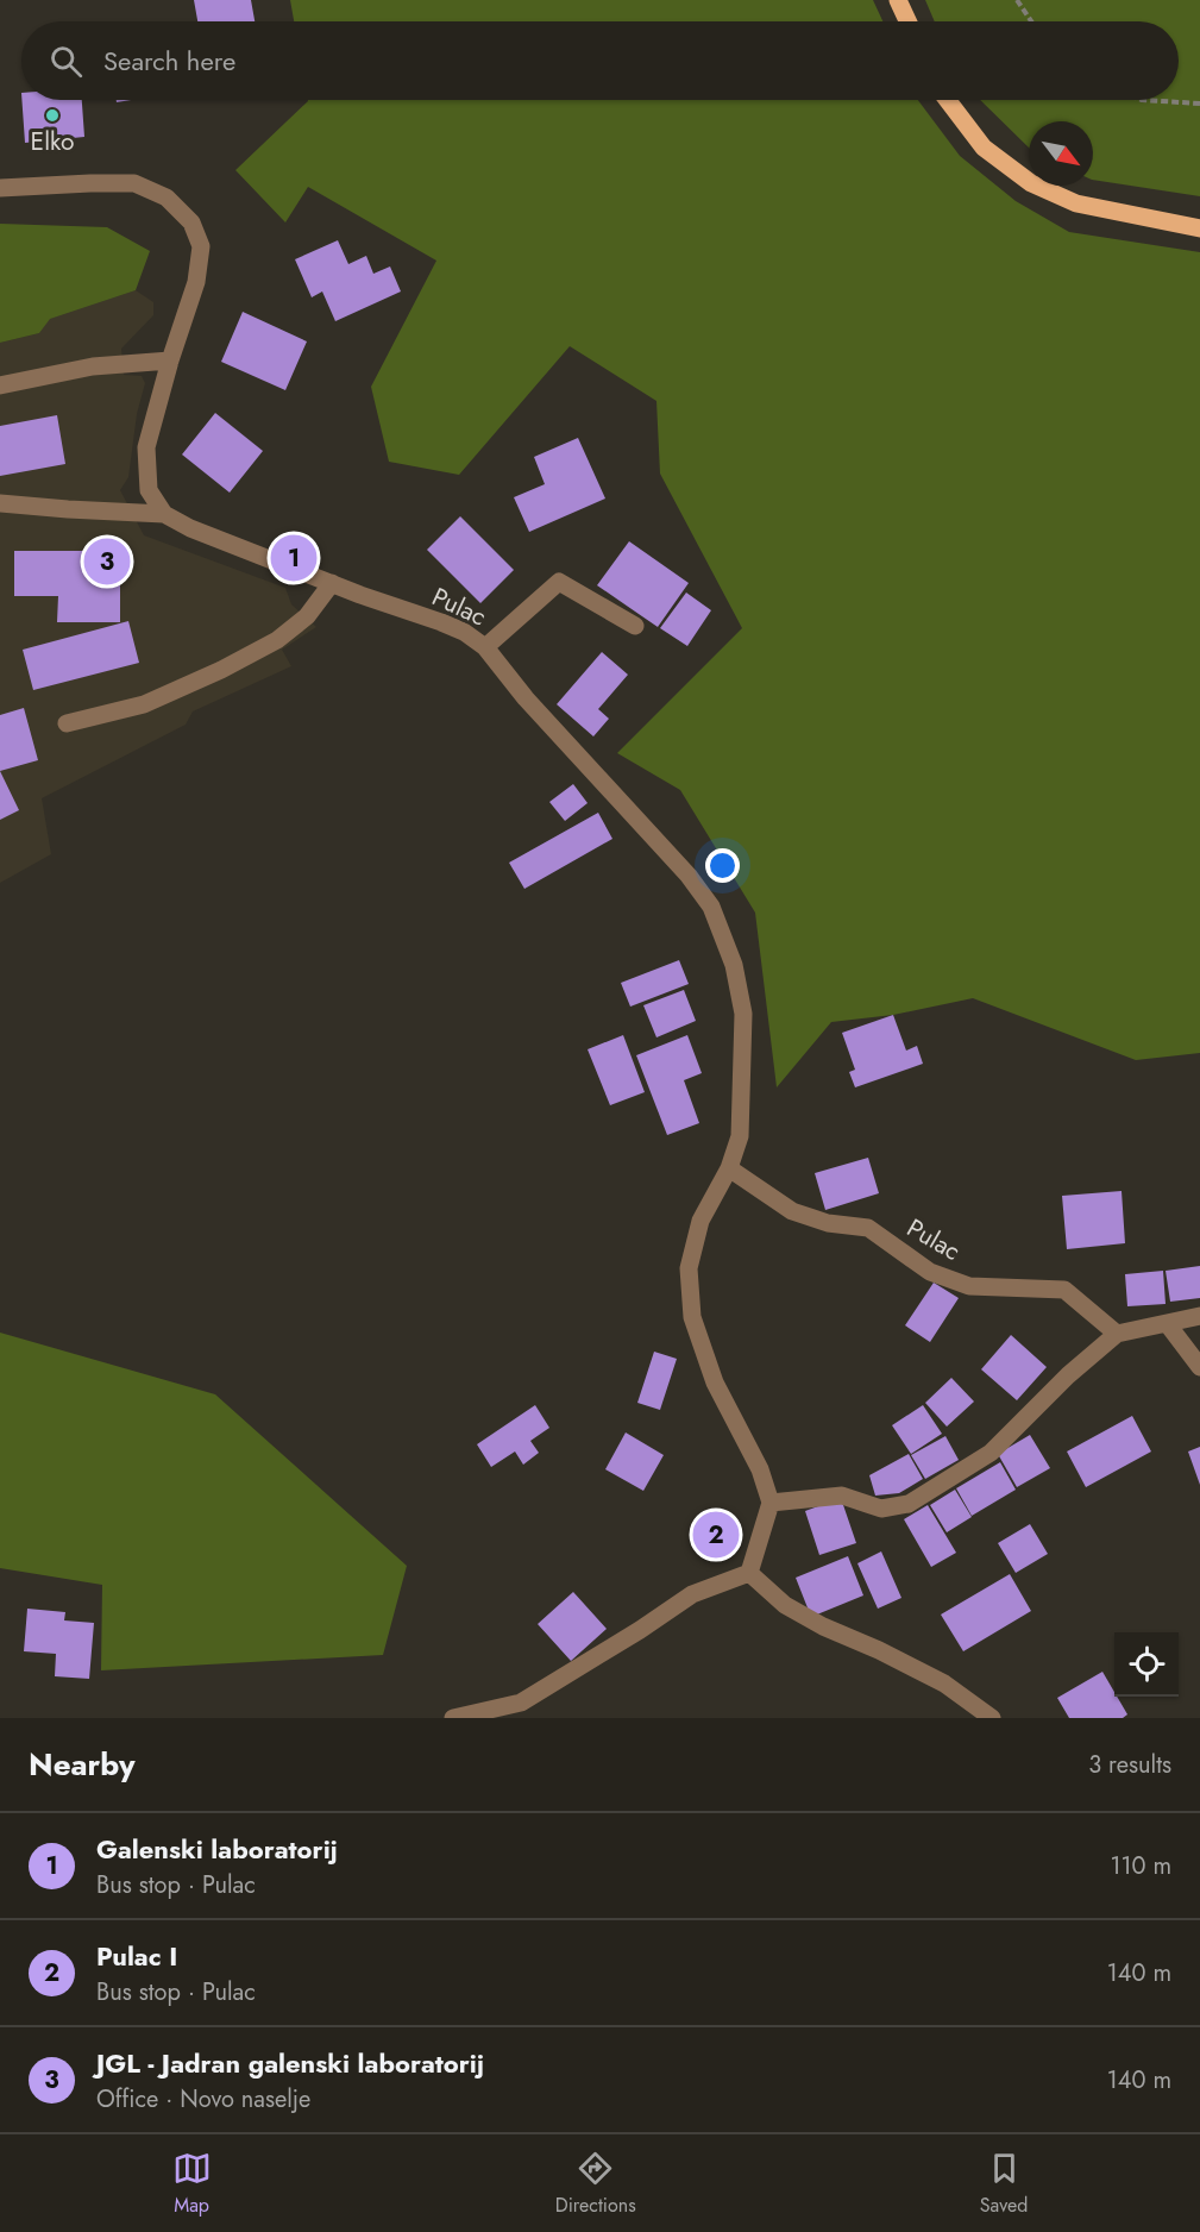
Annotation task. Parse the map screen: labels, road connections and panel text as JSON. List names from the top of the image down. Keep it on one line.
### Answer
{"streets":{"street":["Pulac"]},"places":["Elko"],"north":"bottom right","page":{"search":"Search here","pins":["1","3","2"],"heading":["Nearby","3 results"],"list":[{"mark":"1","name":"Galenski laboratorij","note":"Bus stop · Pulac","value":"110 m"},{"mark":"2","name":"Pulac I","note":"Bus stop · Pulac","value":"140 m"},{"mark":"3","name":"JGL - Jadran galenski laboratorij","note":"Office · Novo naselje","value":"140 m"}],"nav":["Map","Directions","Saved"]}}
